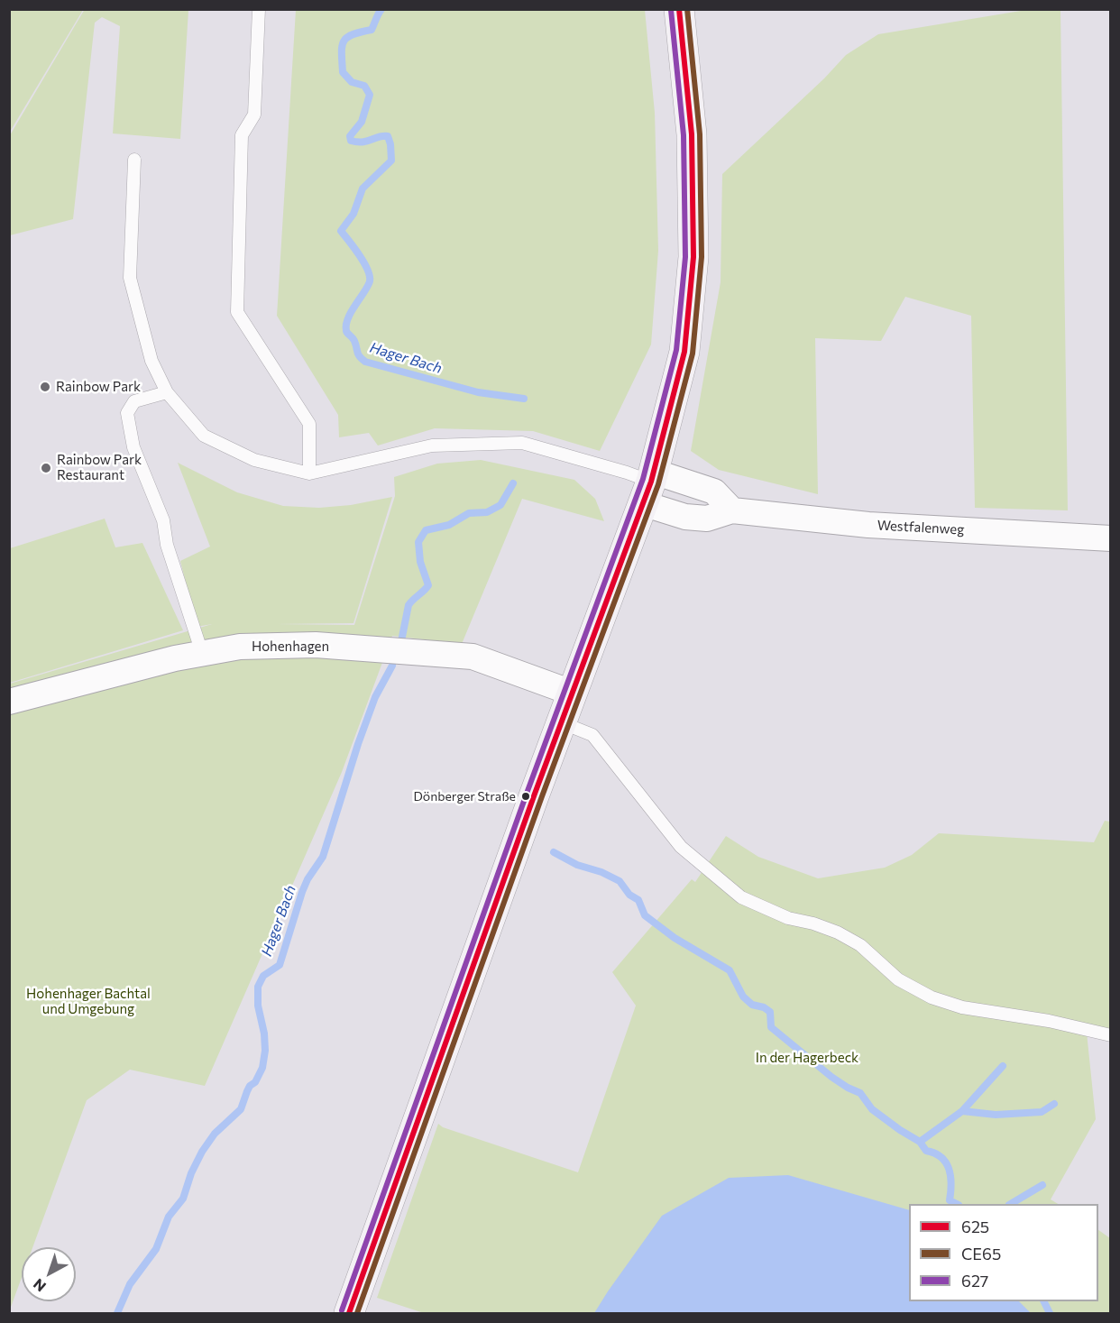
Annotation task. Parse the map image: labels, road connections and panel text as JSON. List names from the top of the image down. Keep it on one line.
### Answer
{"streets":{"street":["Westfalenweg","Hohenhagen"]},"water":["Hager Bach"],"parks":["Hohenhager Bachtal und Umgebung","In der Hagerbeck"],"places":["Rainbow Park","Rainbow Park Restaurant","Dönberger Straße"],"lines":["transit line 625","transit line CE65","transit line 627"],"legend":["625","CE65","627"],"north":"bottom left"}
